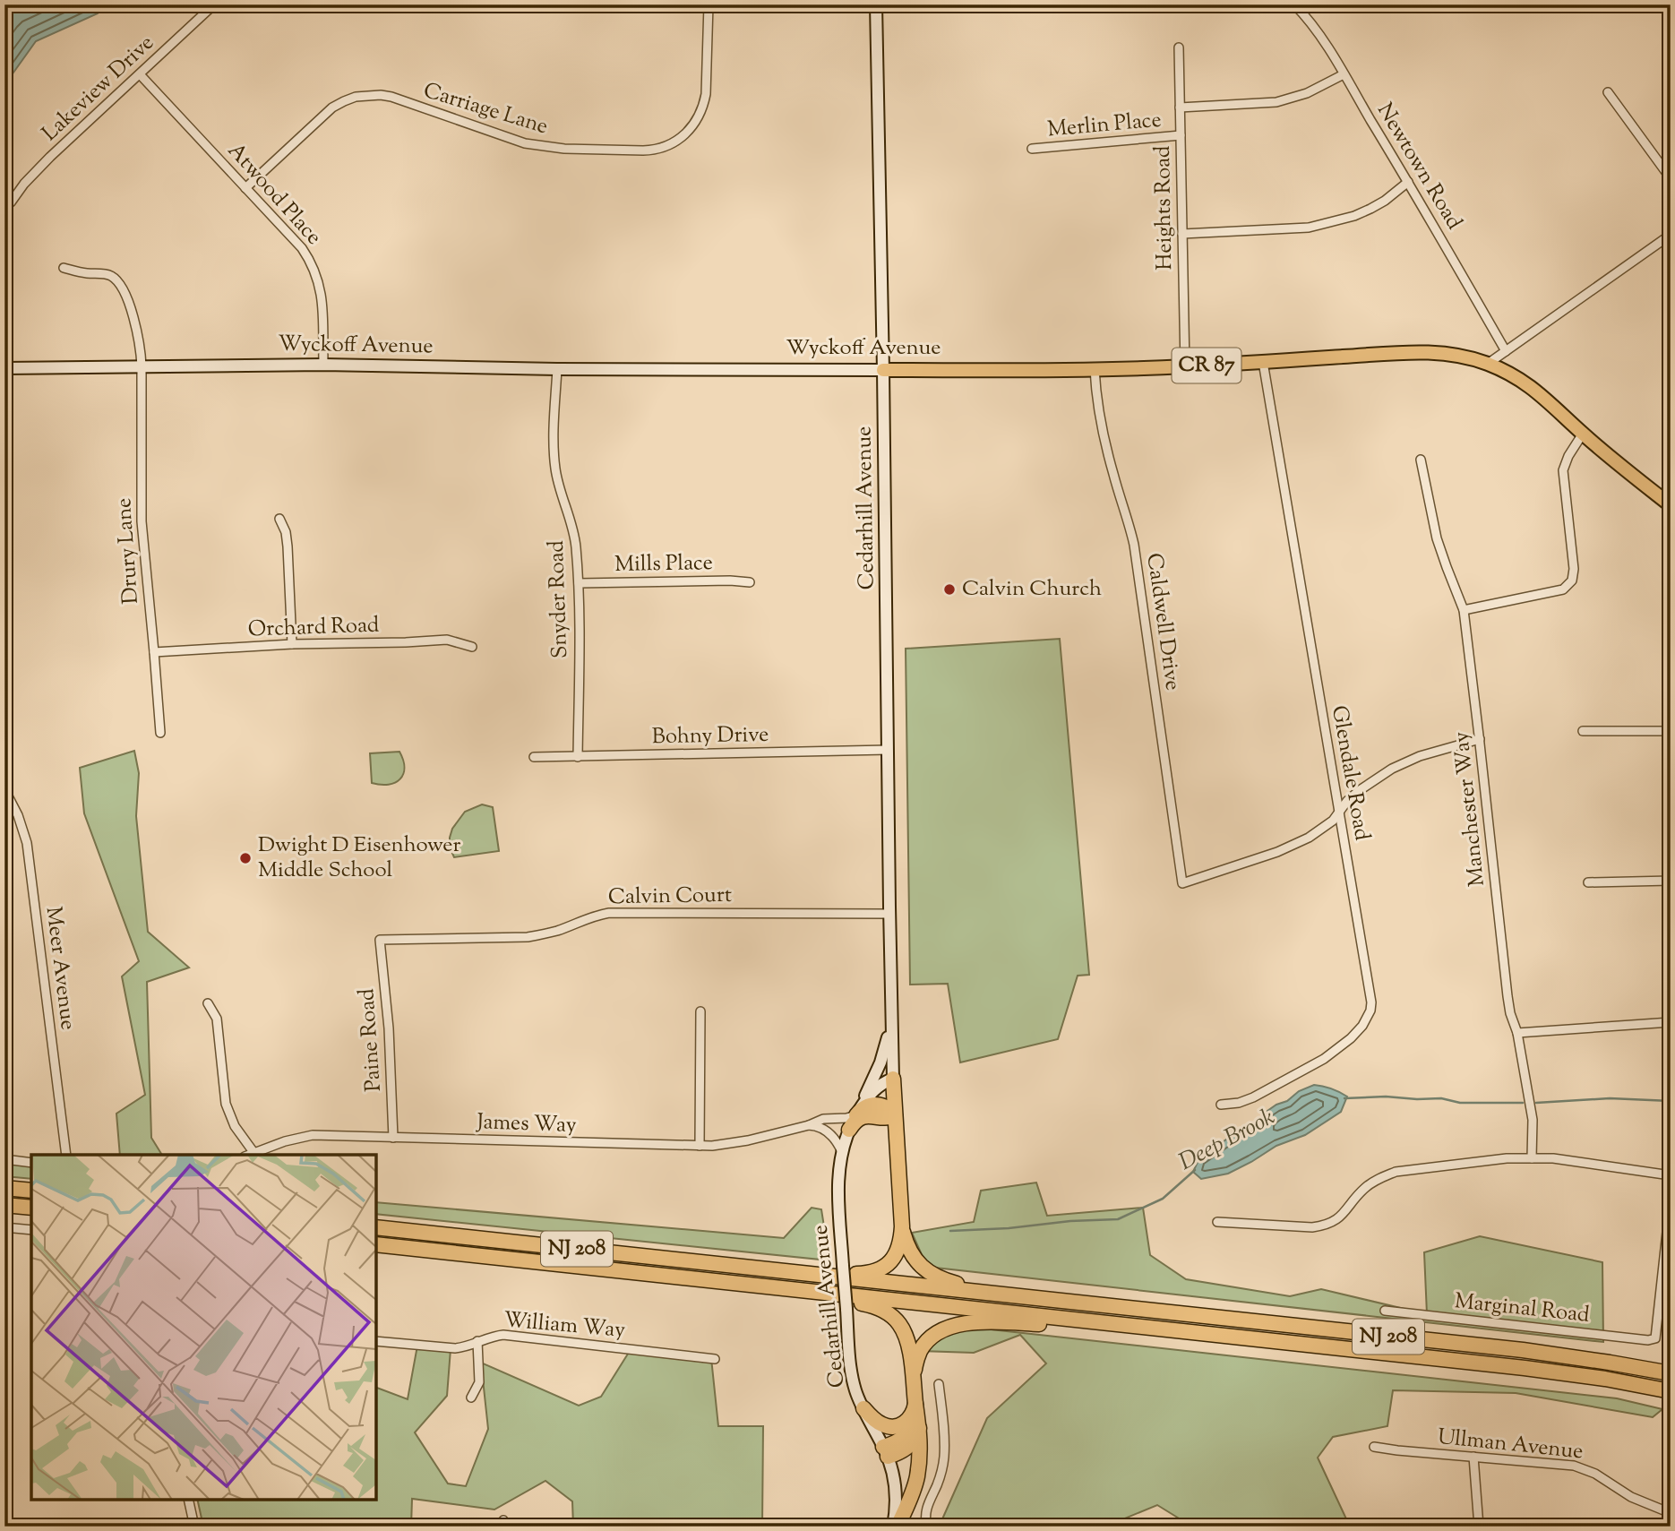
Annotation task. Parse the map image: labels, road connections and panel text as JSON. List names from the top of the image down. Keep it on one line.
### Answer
{"streets":{"highway":["NJ 208"],"main road":["Wyckoff Avenue","CR 87","Cedarhill Avenue"],"street":["Lakeview Drive","Carriage Lane","Merlin Place","Newtown Road","Atwood Place","Heights Road","Drury Lane","Mills Place","Snyder Road","Caldwell Drive","Orchard Road","Bohny Drive","Glendale Road","Manchester Way","Calvin Court","Meer Avenue","Paine Road","James Way","Marginal Road","William Way","Ullman Avenue"]},"crossings":[["Lakeview Drive","Atwood Place"],["Carriage Lane","Atwood Place"],["Merlin Place","Heights Road"],["Atwood Place","Wyckoff Avenue"],["Heights Road","Wyckoff Avenue"],["Wyckoff Avenue","Cedarhill Avenue"],["Wyckoff Avenue","Drury Lane"],["Wyckoff Avenue","Snyder Road"],["Wyckoff Avenue","Caldwell Drive"],["Wyckoff Avenue","Glendale Road"],["Cedarhill Avenue","Bohny Drive"],["Cedarhill Avenue","Calvin Court"],["Cedarhill Avenue","James Way"],["Drury Lane","Orchard Road"],["Mills Place","Snyder Road"],["Snyder Road","Bohny Drive"],["Caldwell Drive","Glendale Road"],["Calvin Court","Paine Road"],["Paine Road","James Way"]],"water":["Deep Brook"],"places":["Calvin Church","Dwight D Eisenhower Middle School"]}
